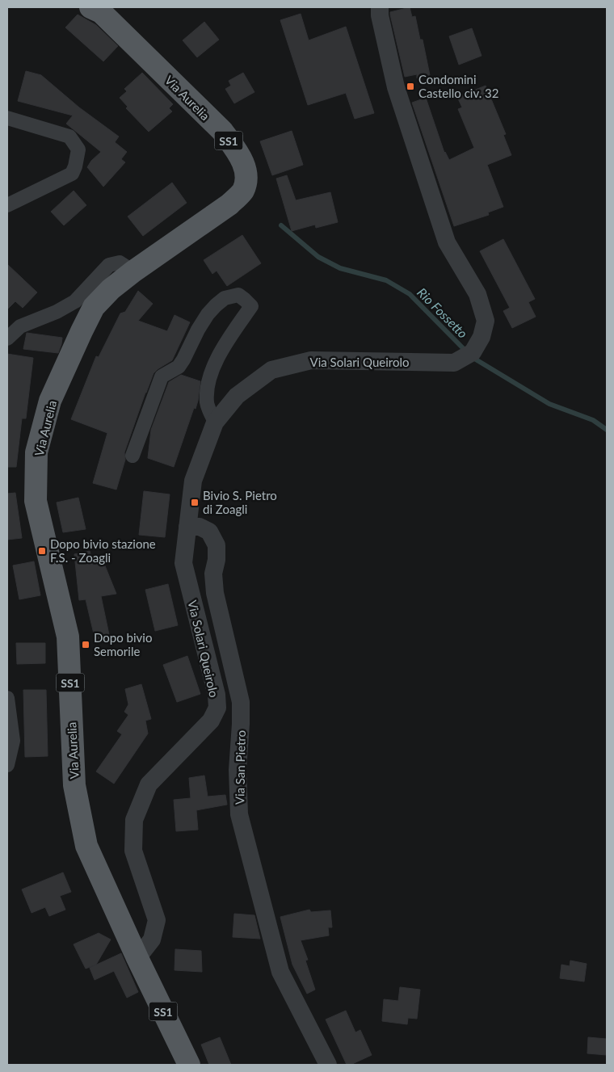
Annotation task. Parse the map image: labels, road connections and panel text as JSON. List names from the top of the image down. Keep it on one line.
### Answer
{"streets":{"main road":["Via Aurelia","SS1"],"street":["Via Solari Queirolo","Via San Pietro"]},"crossings":[["Via Aurelia","Via Solari Queirolo"],["Via Solari Queirolo","Via San Pietro"]],"water":["Rio Fossetto"],"places":{"transit":["Condomini Castello civ. 32","Bivio S. Pietro di Zoagli","Dopo bivio stazione F.S. - Zoagli","Dopo bivio Semorile"]}}
